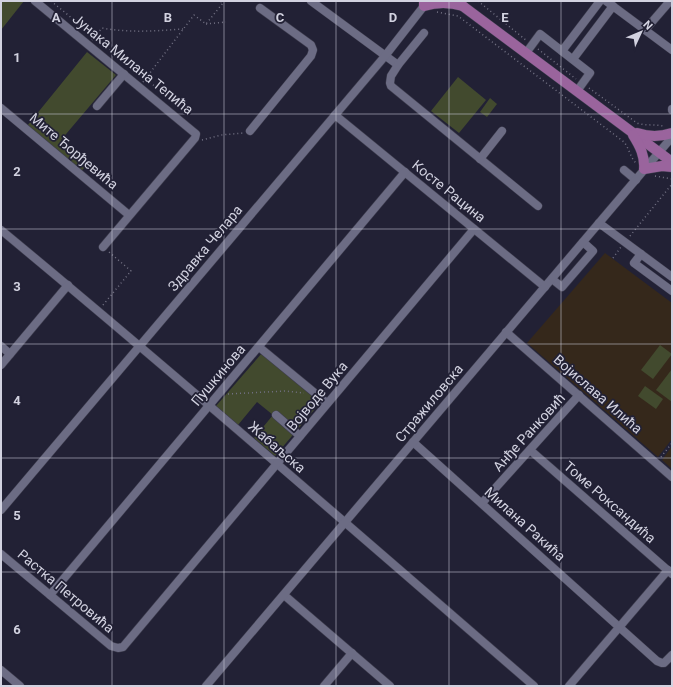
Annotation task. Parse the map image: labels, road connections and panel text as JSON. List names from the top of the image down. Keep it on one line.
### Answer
{"streets":{"street":["Јунака Милана Тепића","Мите Ђорђевића","Косте Рацина","Здравка Челара","Пушкинова","Војислава Илића","Војводе Вука","Стражиловска","Анђе Ранковић","Жабаљска","Томе Роксандића","Милана Ракића","Растка Петровића"]},"crossings":[["Јунака Милана Тепића","Мите Ђорђевића"],["Косте Рацина","Здравка Челара"],["Косте Рацина","Пушкинова"],["Косте Рацина","Војводе Вука"],["Косте Рацина","Стражиловска"],["Здравка Челара","Жабаљска"],["Пушкинова","Жабаљска"],["Пушкинова","Растка Петровића"],["Војислава Илића","Стражиловска"],["Војислава Илића","Анђе Ранковић"],["Војводе Вука","Жабаљска"],["Војводе Вука","Растка Петровића"],["Стражиловска","Жабаљска"],["Стражиловска","Милана Ракића"],["Анђе Ранковић","Томе Роксандића"],["Анђе Ранковић","Милана Ракића"]],"north":"top right","grid":{"columns":["A","B","C","D","E"],"rows":["1","2","3","4","5","6"]}}
